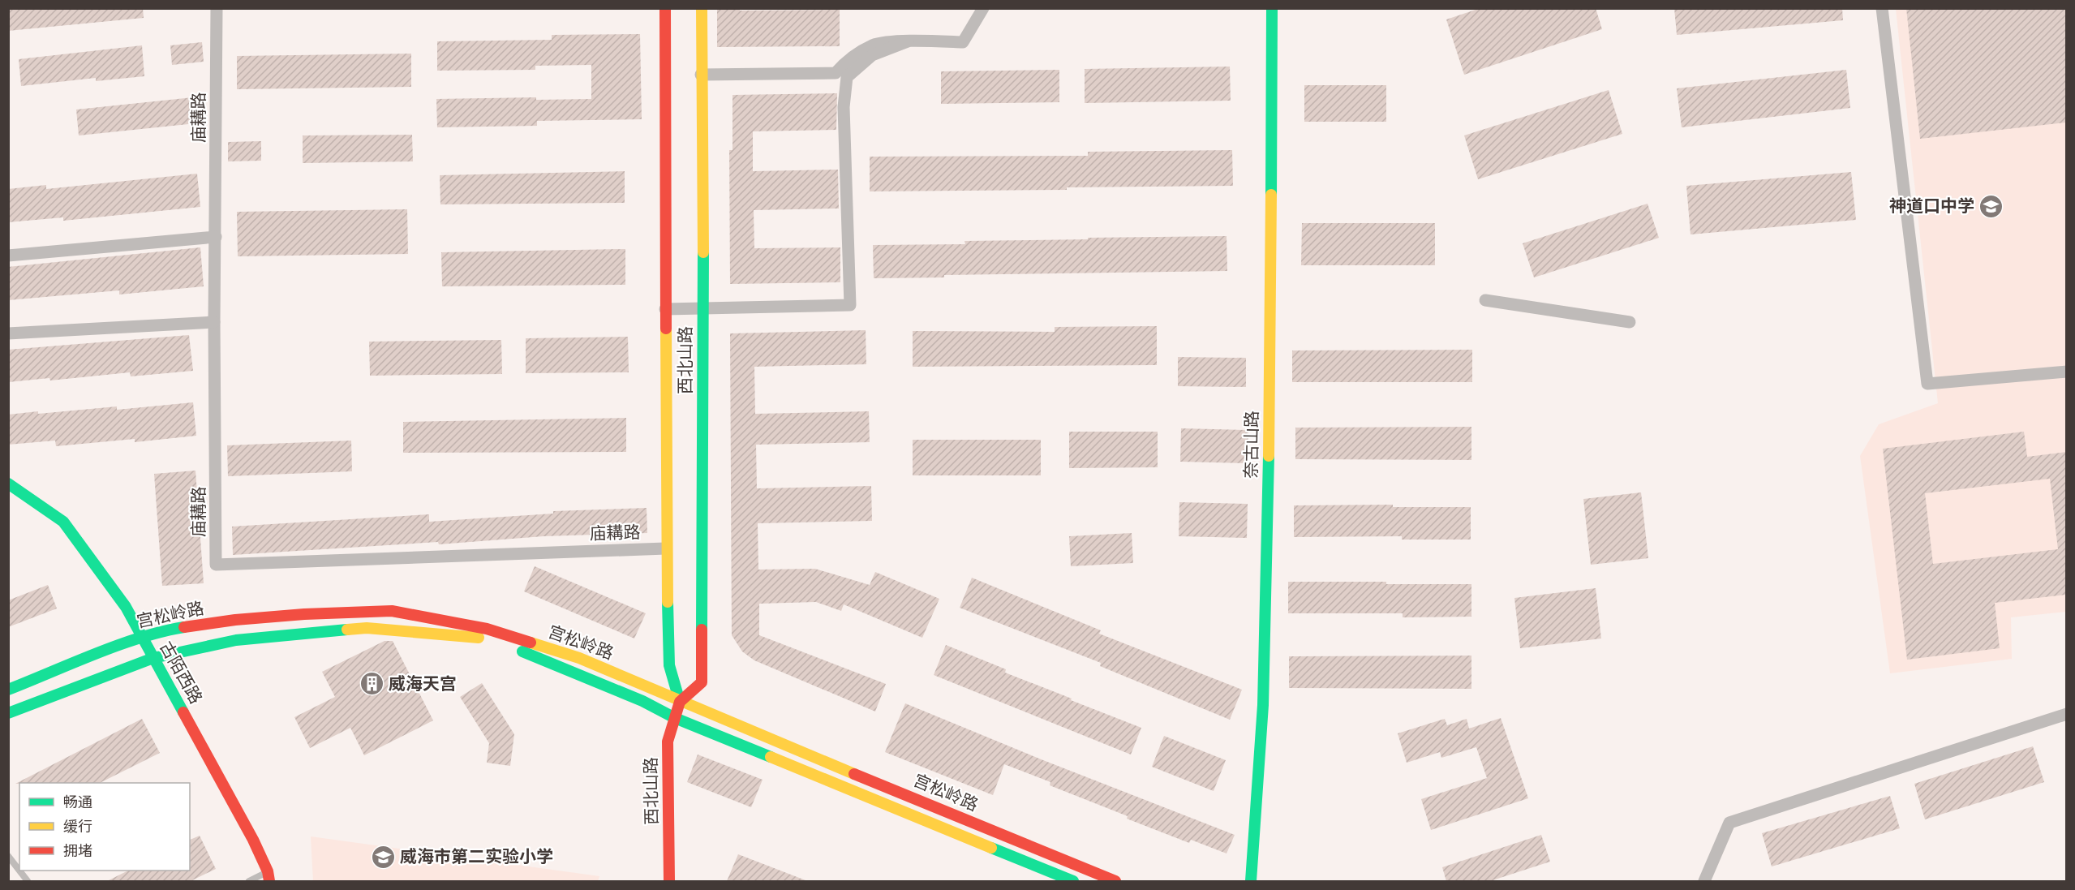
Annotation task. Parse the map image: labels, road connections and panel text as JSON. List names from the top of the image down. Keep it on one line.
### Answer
{"streets":{"main road":["西北山路","奈古山路","宫松岭路","古陌西路"],"street":["庙耩路"]},"crossings":[["庙耩路","西北山路"],["西北山路","宫松岭路"],["宫松岭路","古陌西路"]],"places":{"school or university":["神道口中学","威海市第二实验小学"],"building":["威海天宫"]},"legend":["畅通","缓行","拥堵"]}
